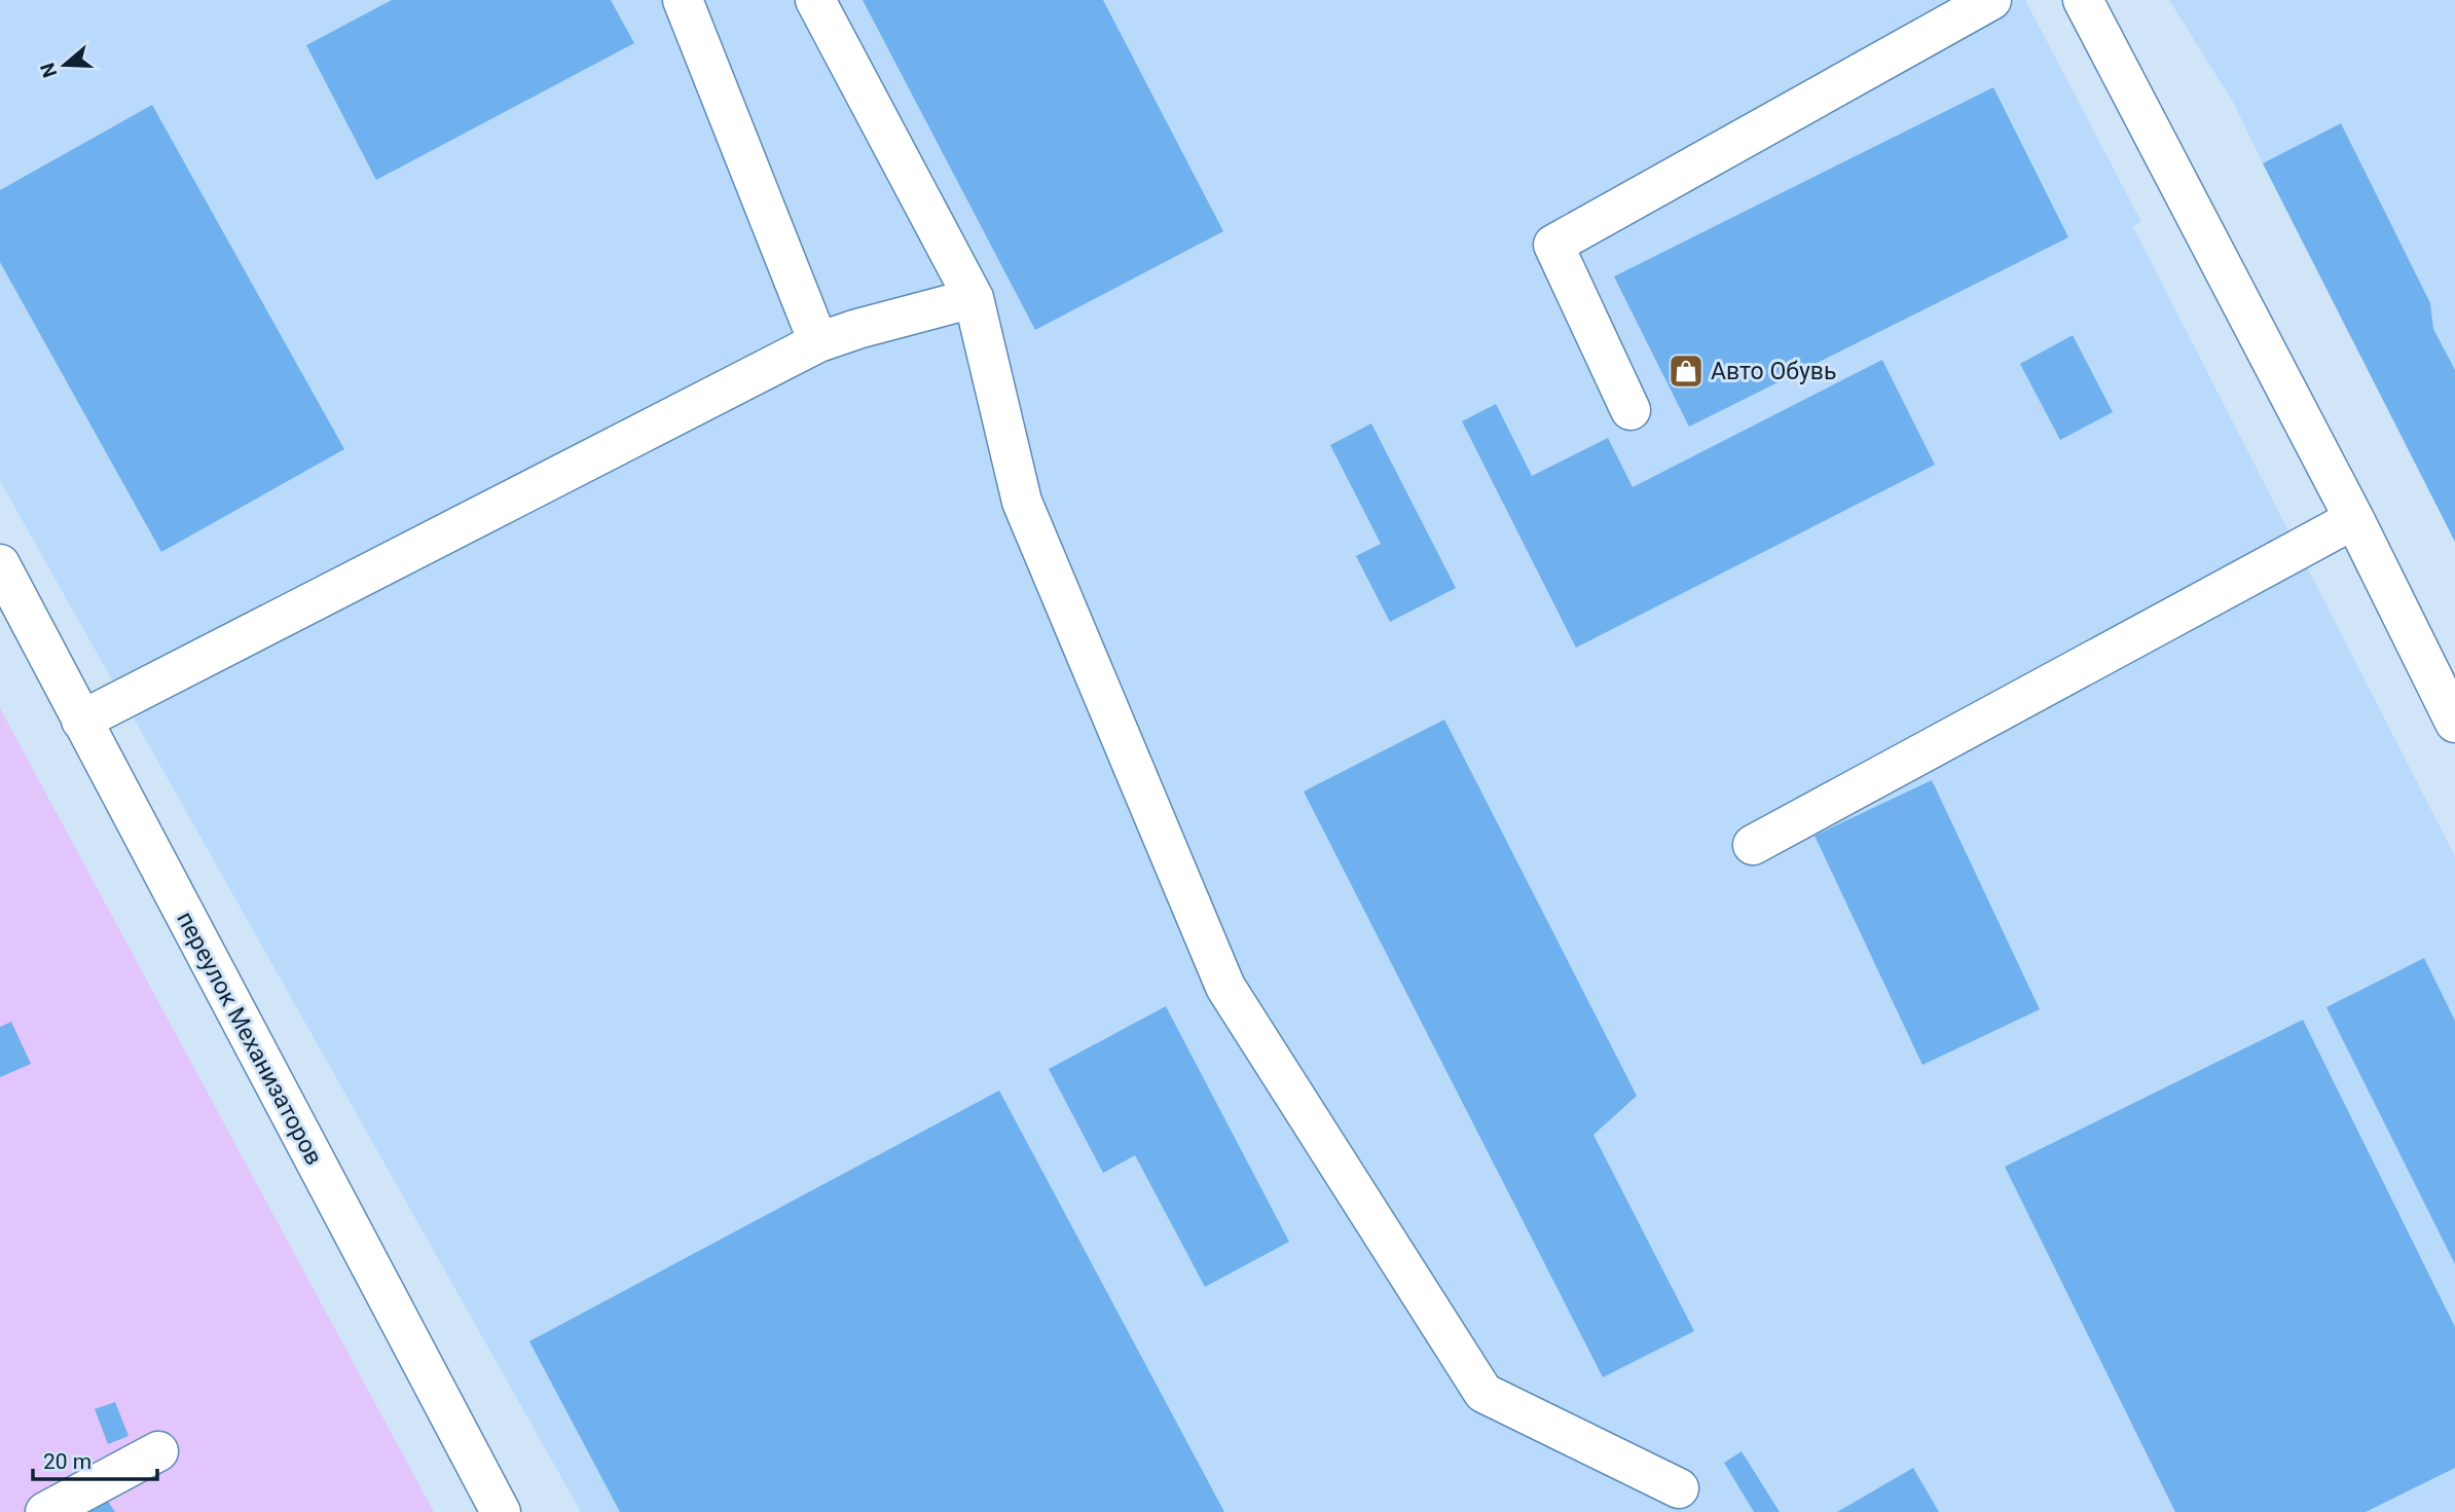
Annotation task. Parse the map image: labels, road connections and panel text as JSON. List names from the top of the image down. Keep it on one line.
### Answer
{"streets":{"street":["переулок Механизаторов"]},"places":{"shop":["Авто Обувь"]},"scale_bar":"20 m","north":"left"}
